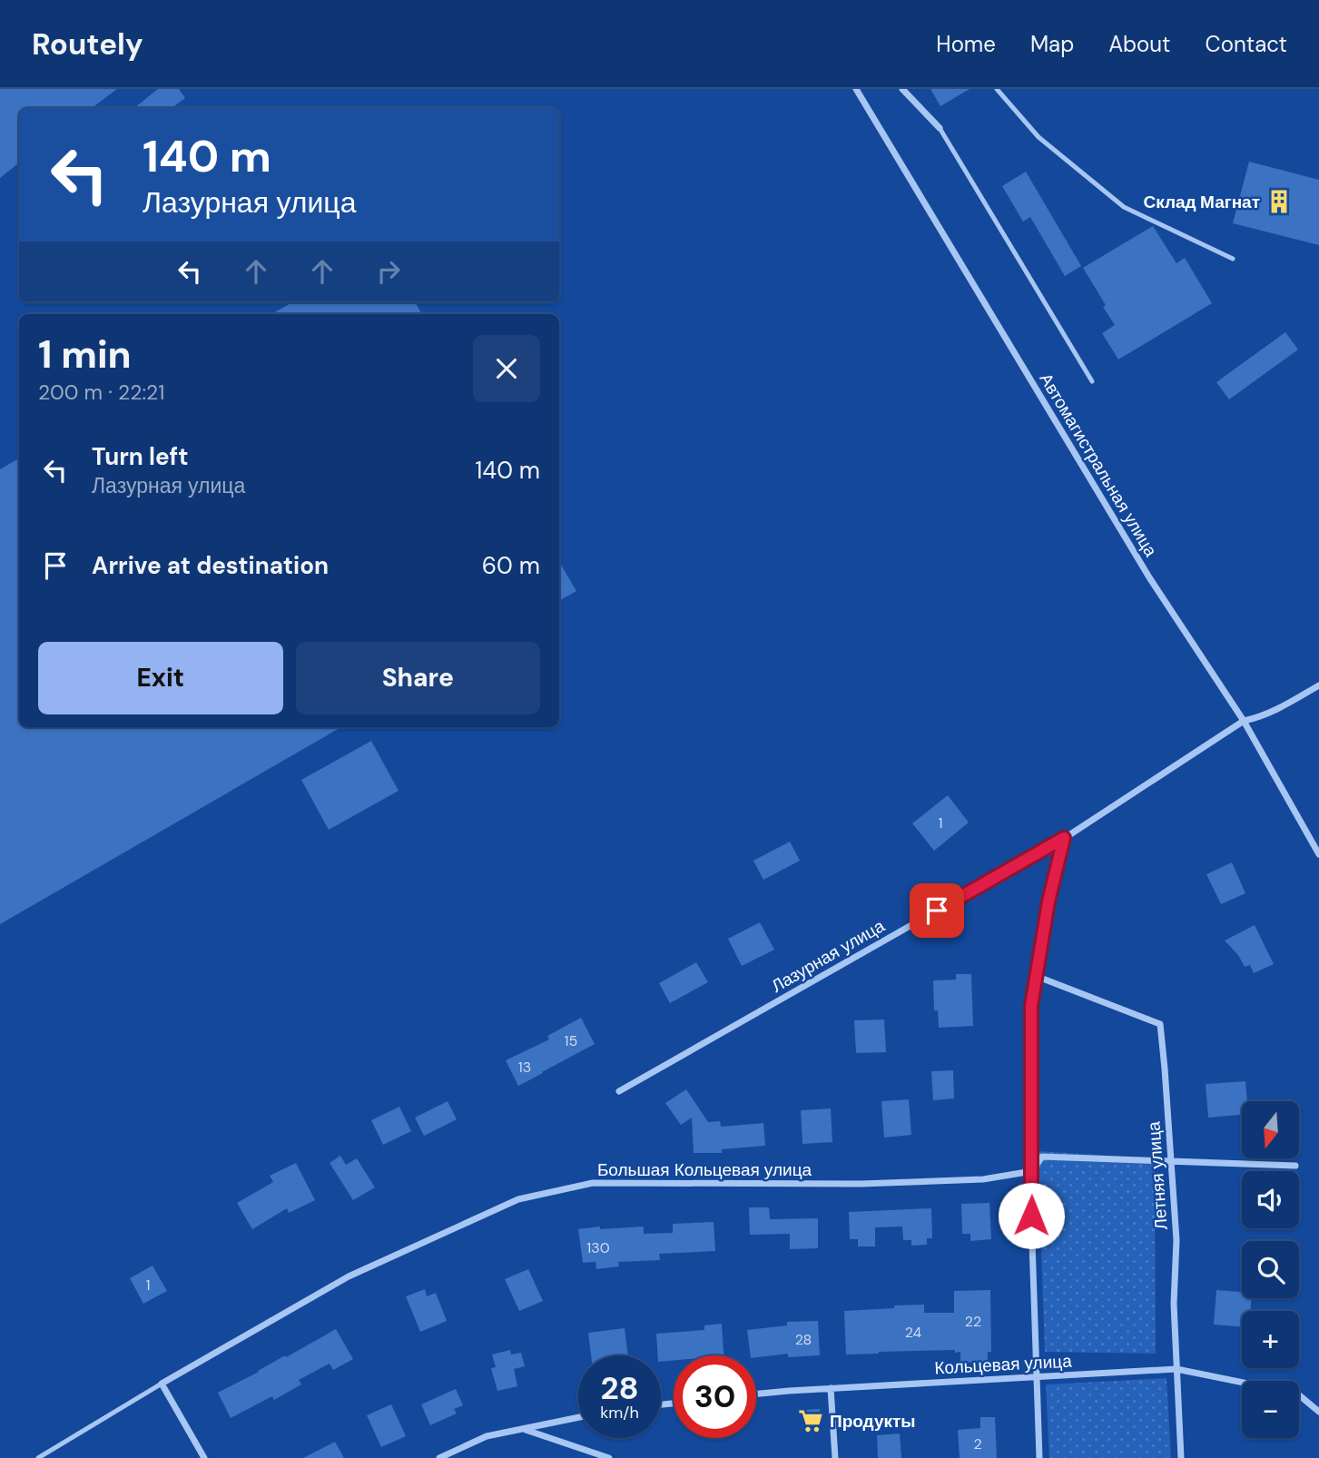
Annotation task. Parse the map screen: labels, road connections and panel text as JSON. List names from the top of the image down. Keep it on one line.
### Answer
{"streets":{"street":["Автомагистральная улица","Лазурная улица","Большая Кольцевая улица","Летняя улица","Кольцевая улица"]},"crossings":[["Автомагистральная улица","Лазурная улица"],["Большая Кольцевая улица","Летняя улица"],["Летняя улица","Кольцевая улица"]],"places":{"building":["Склад Магнат"],"supermarket":["Продукты"]},"house_numbers":["1","15","13","130","1","22","24","28","2"],"north":"bottom","page":{"header":"Routely","nav":["Home","Map","About","Contact"],"turn":["140 m","Лазурная улица"],"heading":["1 min","200 m · 22:21"],"list":[{"name":"Turn left","note":"Лазурная улица","value":"140 m"},{"name":"Arrive at destination","value":"60 m"}],"buttons":["Exit","Share"],"map_buttons":["+","−"],"speed":"28 km/h","limit":"30"}}
